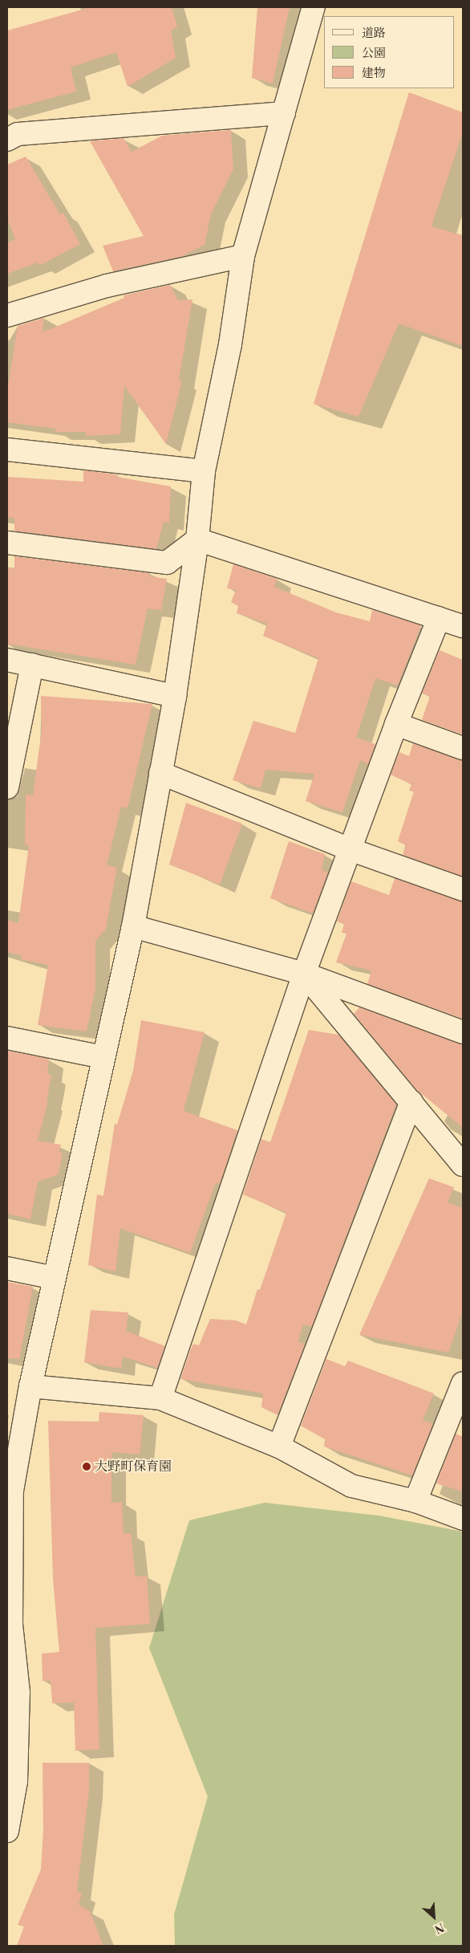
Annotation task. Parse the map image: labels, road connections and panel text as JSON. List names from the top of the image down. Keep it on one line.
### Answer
{"places":["大野町保育園"],"legend":["道路","公園","建物"],"north":"bottom right"}
